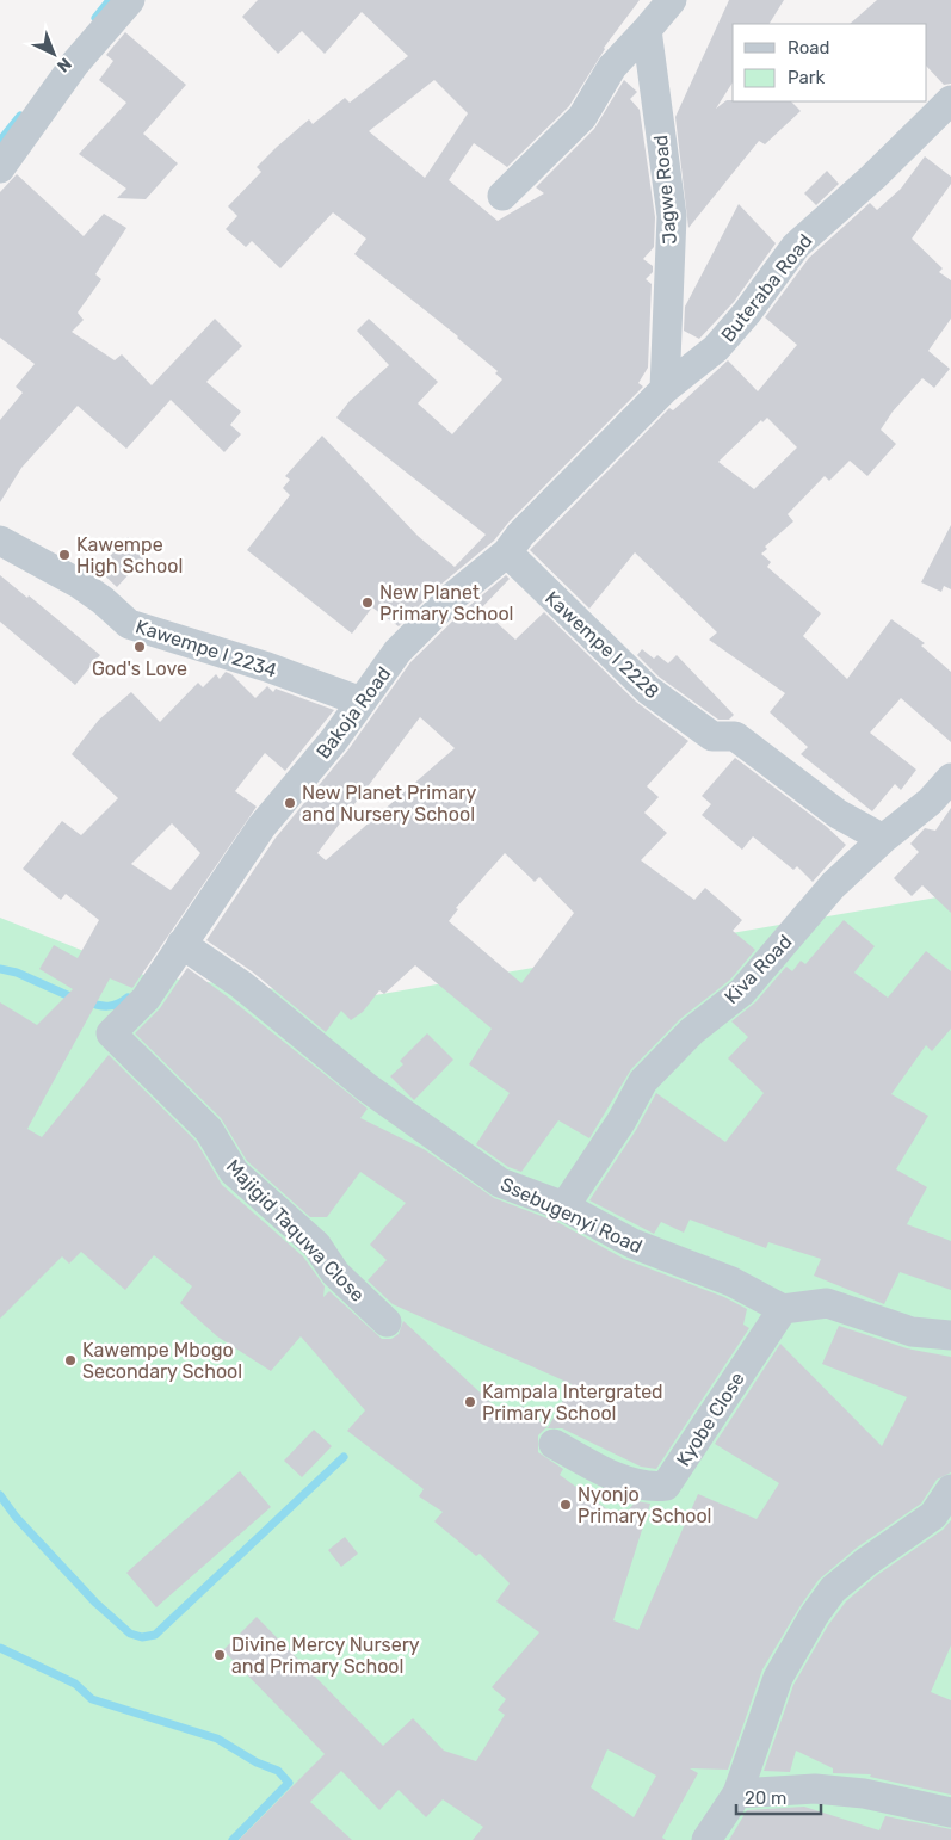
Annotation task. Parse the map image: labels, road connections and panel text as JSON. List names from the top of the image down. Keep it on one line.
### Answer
{"streets":{"street":["Jagwe Road","Buteraba Road","Kawempe I 2228","Kawempe I 2234","Bakoja Road","Kiva Road","Ssebugenyi Road","Majigid Taquwa Close","Kyobe Close"]},"crossings":[["Jagwe Road","Buteraba Road"],["Buteraba Road","Kawempe I 2228"],["Buteraba Road","Bakoja Road"],["Kawempe I 2228","Bakoja Road"],["Kawempe I 2228","Kiva Road"],["Kawempe I 2234","Bakoja Road"],["Bakoja Road","Ssebugenyi Road"],["Bakoja Road","Majigid Taquwa Close"],["Kiva Road","Ssebugenyi Road"],["Ssebugenyi Road","Kyobe Close"]],"places":["Kawempe High School","New Planet Primary School","God's Love","New Planet Primary and Nursery School","Kawempe Mbogo Secondary School","Kampala Intergrated Primary School","Nyonjo Primary School","Divine Mercy Nursery and Primary School"],"legend":["Road","Park"],"scale_bar":"20 m","north":"bottom right"}
